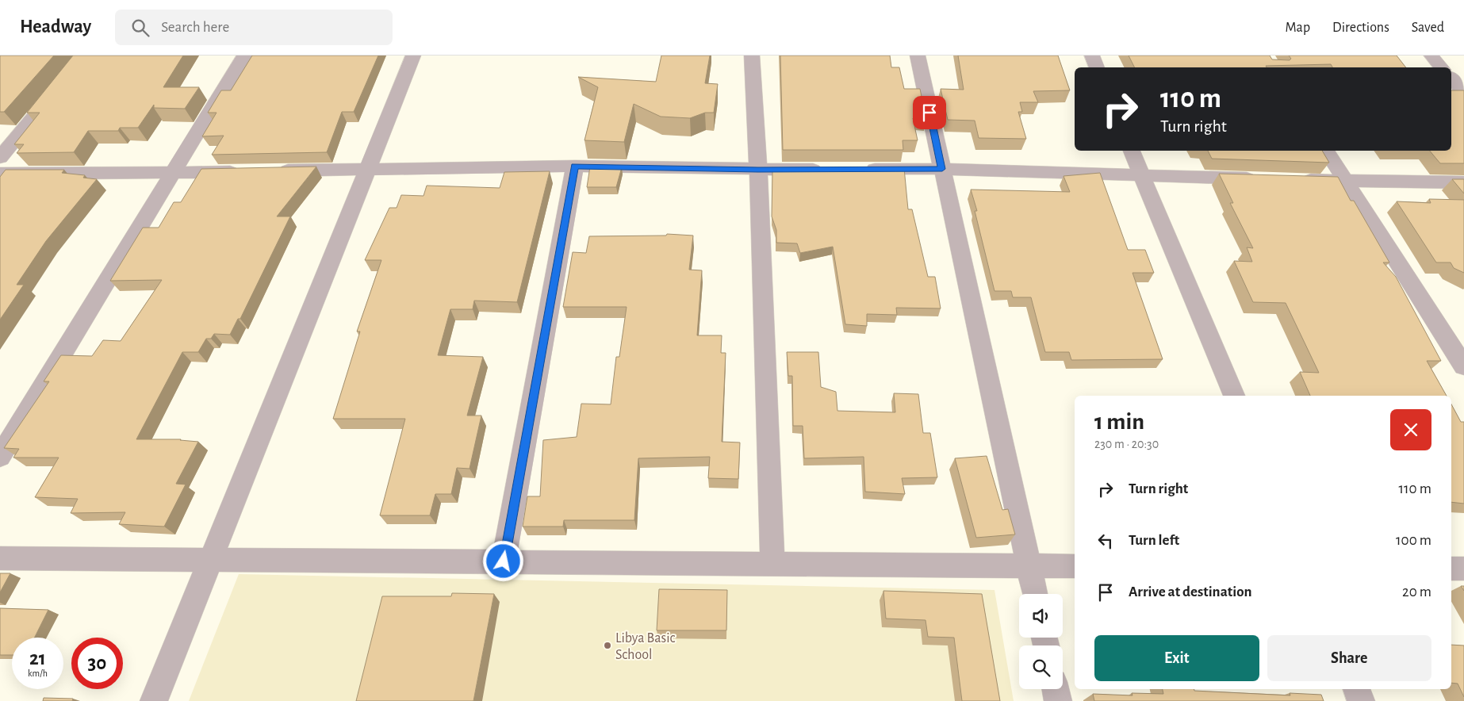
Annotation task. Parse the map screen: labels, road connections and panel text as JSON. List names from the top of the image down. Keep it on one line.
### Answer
{"places":["Libya Basic School"],"page":{"header":"Headway","search":"Search here","nav":["Map","Directions","Saved"],"turn":["110 m","Turn right"],"heading":["1 min","230 m · 20:30"],"list":[{"name":"Turn right","value":"110 m"},{"name":"Turn left","value":"100 m"},{"name":"Arrive at destination","value":"20 m"}],"buttons":["Exit","Share"],"speed":"21 km/h","limit":"30"}}
